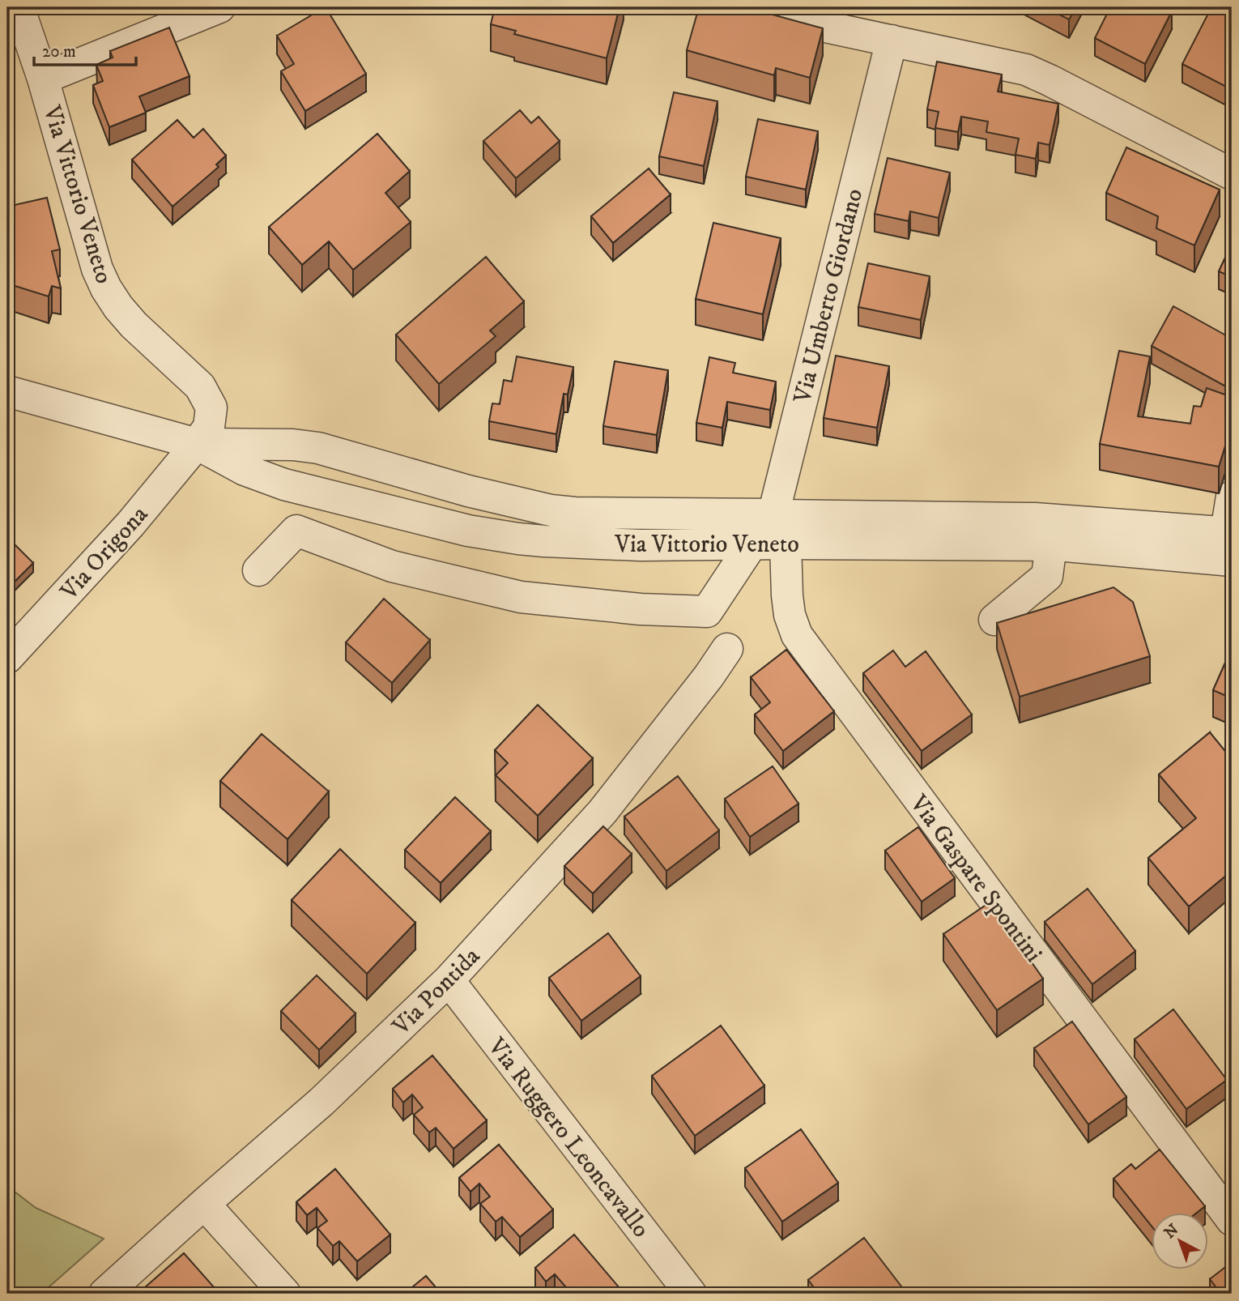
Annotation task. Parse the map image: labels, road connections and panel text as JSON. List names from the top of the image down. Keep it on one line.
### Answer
{"streets":{"street":["Via Vittorio Veneto","Via Umberto Giordano","Via Origona","Via Gaspare Spontini","Via Pontida","Via Ruggero Leoncavallo"]},"crossings":[["Via Vittorio Veneto","Via Umberto Giordano"],["Via Vittorio Veneto","Via Origona"],["Via Vittorio Veneto","Via Gaspare Spontini"],["Via Umberto Giordano","Via Gaspare Spontini"],["Via Pontida","Via Ruggero Leoncavallo"]],"scale_bar":"20 m","north":"top left"}
